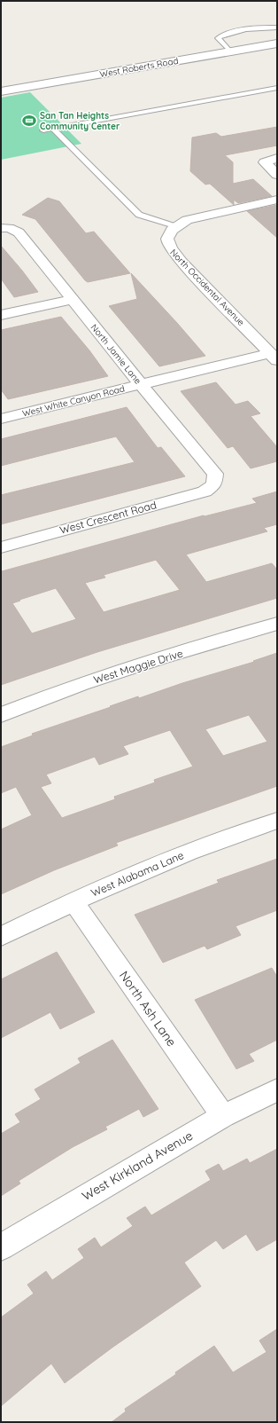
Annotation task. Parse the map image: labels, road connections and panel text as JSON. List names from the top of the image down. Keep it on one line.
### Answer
{"streets":{"street":["West Roberts Road","North Occidental Avenue","North Jamie Lane","West White Canyon Road","West Crescent Road","West Maggie Drive","West Alabama Lane","North Ash Lane","West Kirkland Avenue"]},"crossings":[["North Occidental Avenue","West White Canyon Road"],["North Jamie Lane","West White Canyon Road"],["North Jamie Lane","West Crescent Road"],["West Alabama Lane","North Ash Lane"],["North Ash Lane","West Kirkland Avenue"]],"places":{"sports":["San Tan Heights Community Center"]}}
